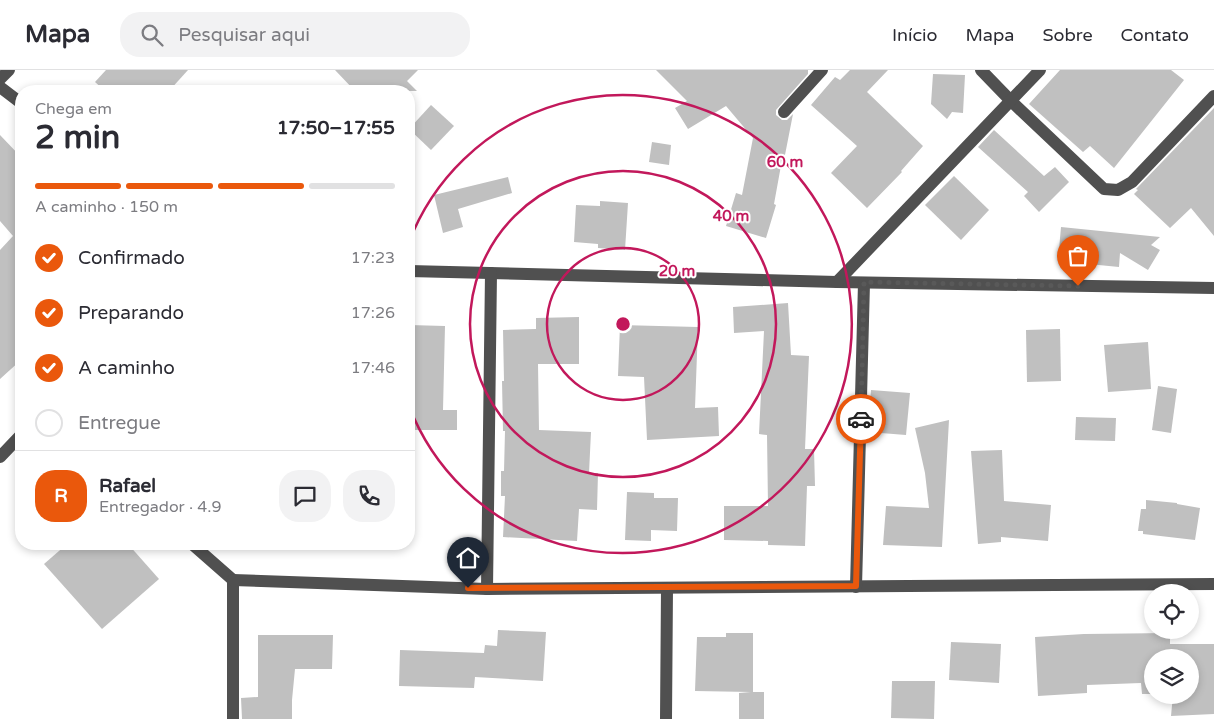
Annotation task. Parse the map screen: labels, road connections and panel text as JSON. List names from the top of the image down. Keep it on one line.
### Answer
{"page":{"header":"Mapa","search":"Pesquisar aqui","nav":["Início","Mapa","Sobre","Contato"],"heading":["2 min","Chega em","17:50–17:55"],"panel":["Rafael","Entregador · 4.9"],"bar":"A caminho · 150 m","list":[["Confirmado","17:23"],["Preparando","17:26"],["A caminho","17:46"],"Entregue"],"round":"R"},"rings":["60 m","40 m","20 m"]}
